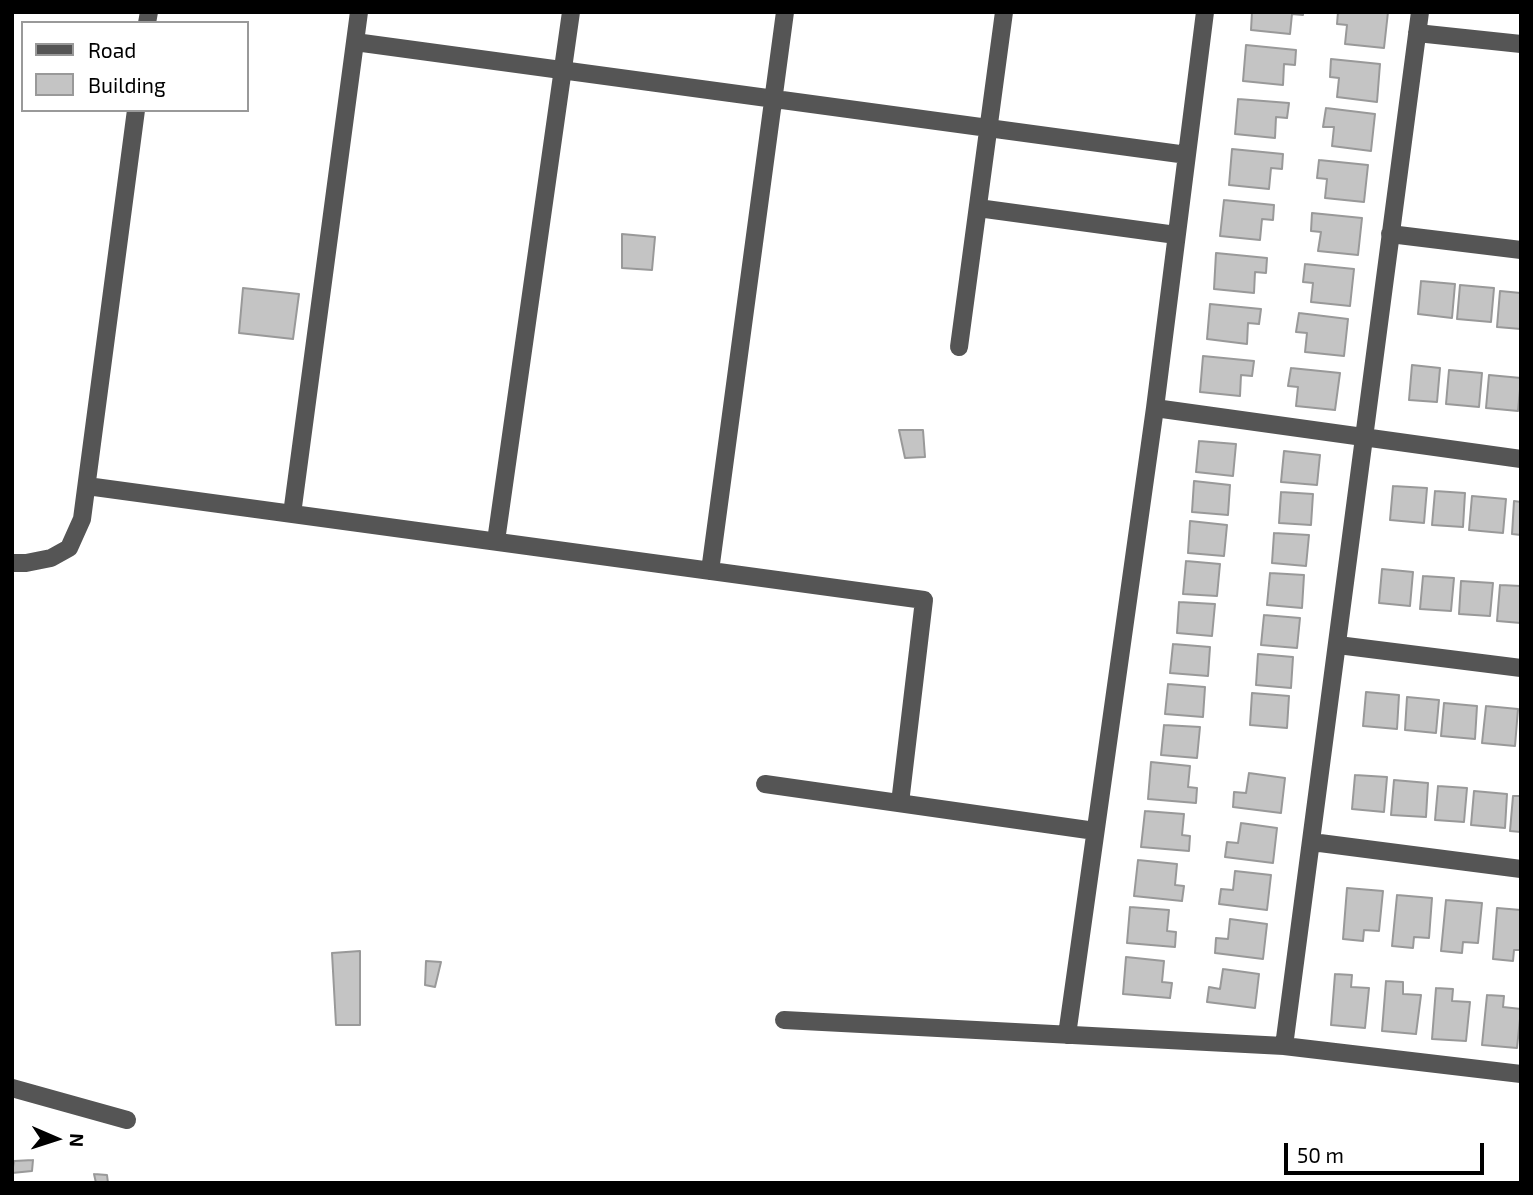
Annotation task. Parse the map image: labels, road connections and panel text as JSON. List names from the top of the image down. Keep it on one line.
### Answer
{"legend":["Road","Building"],"scale_bar":"50 m","north":"right"}
